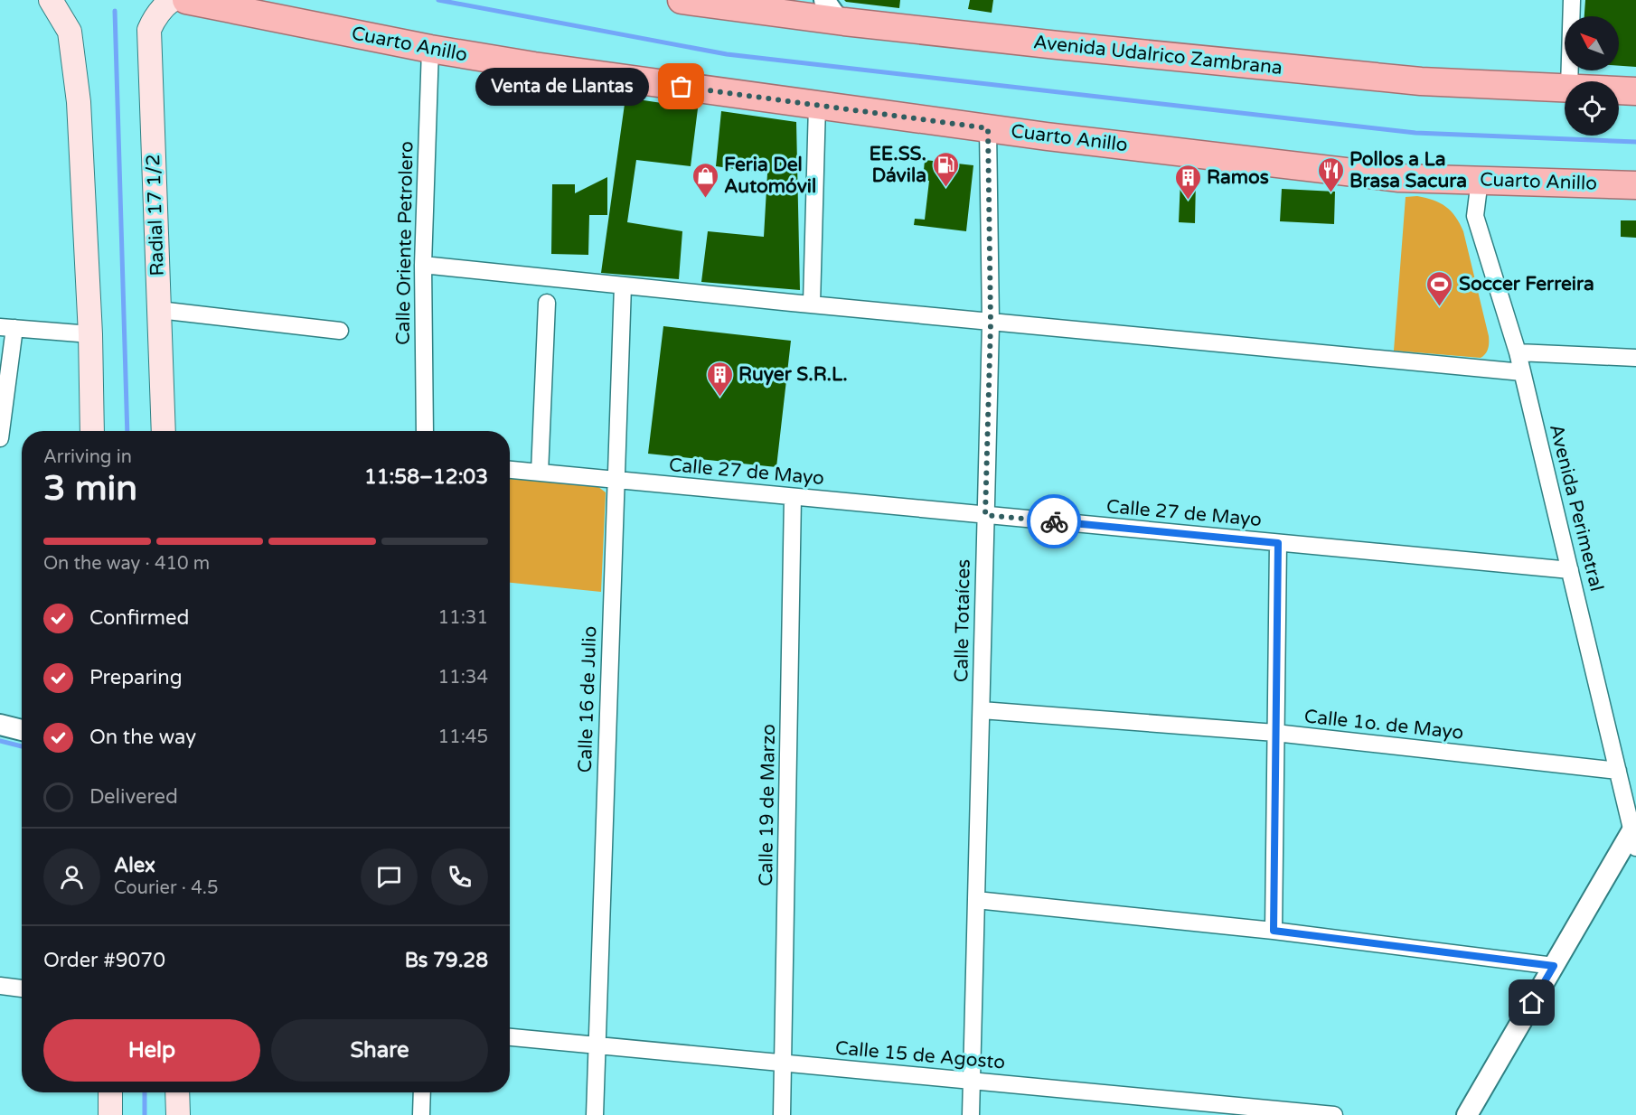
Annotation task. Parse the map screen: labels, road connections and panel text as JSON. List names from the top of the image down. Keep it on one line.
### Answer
{"streets":{"highway":["Cuarto Anillo","Avenida Udalrico Zambrana"],"main road":["Radial 17 1/2"],"street":["Calle Oriente Petrolero","Calle 27 de Mayo","Avenida Perimetral","Calle Totaíces","Calle 16 de Julio","Calle 1o. de Mayo","Calle 19 de Marzo","Calle 15 de Agosto"]},"crossings":[["Cuarto Anillo","Calle Oriente Petrolero"],["Cuarto Anillo","Avenida Perimetral"],["Cuarto Anillo","Calle Totaíces"],["Calle 27 de Mayo","Avenida Perimetral"],["Calle 27 de Mayo","Calle Totaíces"],["Calle 27 de Mayo","Calle 16 de Julio"],["Calle 27 de Mayo","Calle 19 de Marzo"],["Avenida Perimetral","Calle 1o. de Mayo"],["Calle Totaíces","Calle 1o. de Mayo"],["Calle Totaíces","Calle 15 de Agosto"],["Calle 16 de Julio","Calle 15 de Agosto"],["Calle 19 de Marzo","Calle 15 de Agosto"]],"places":{"other":["Venta de Llantas"],"fuel station":["EE.SS. Dávila"],"restaurant":["Pollos a La Brasa Sacura"],"shop":["Feria Del Automóvil"],"building":["Ramos","Ruyer S.R.L."],"sports":["Soccer Ferreira"]},"north":"top left","page":{"bubble":"Venta de Llantas","heading":["3 min","Arriving in","11:58–12:03"],"panel":["Alex","Courier · 4.5","Order #9070","Bs 79.28"],"bar":"On the way · 410 m","list":[["Confirmed","11:31"],["Preparing","11:34"],["On the way","11:45"],"Delivered"],"buttons":["Help","Share"]}}
